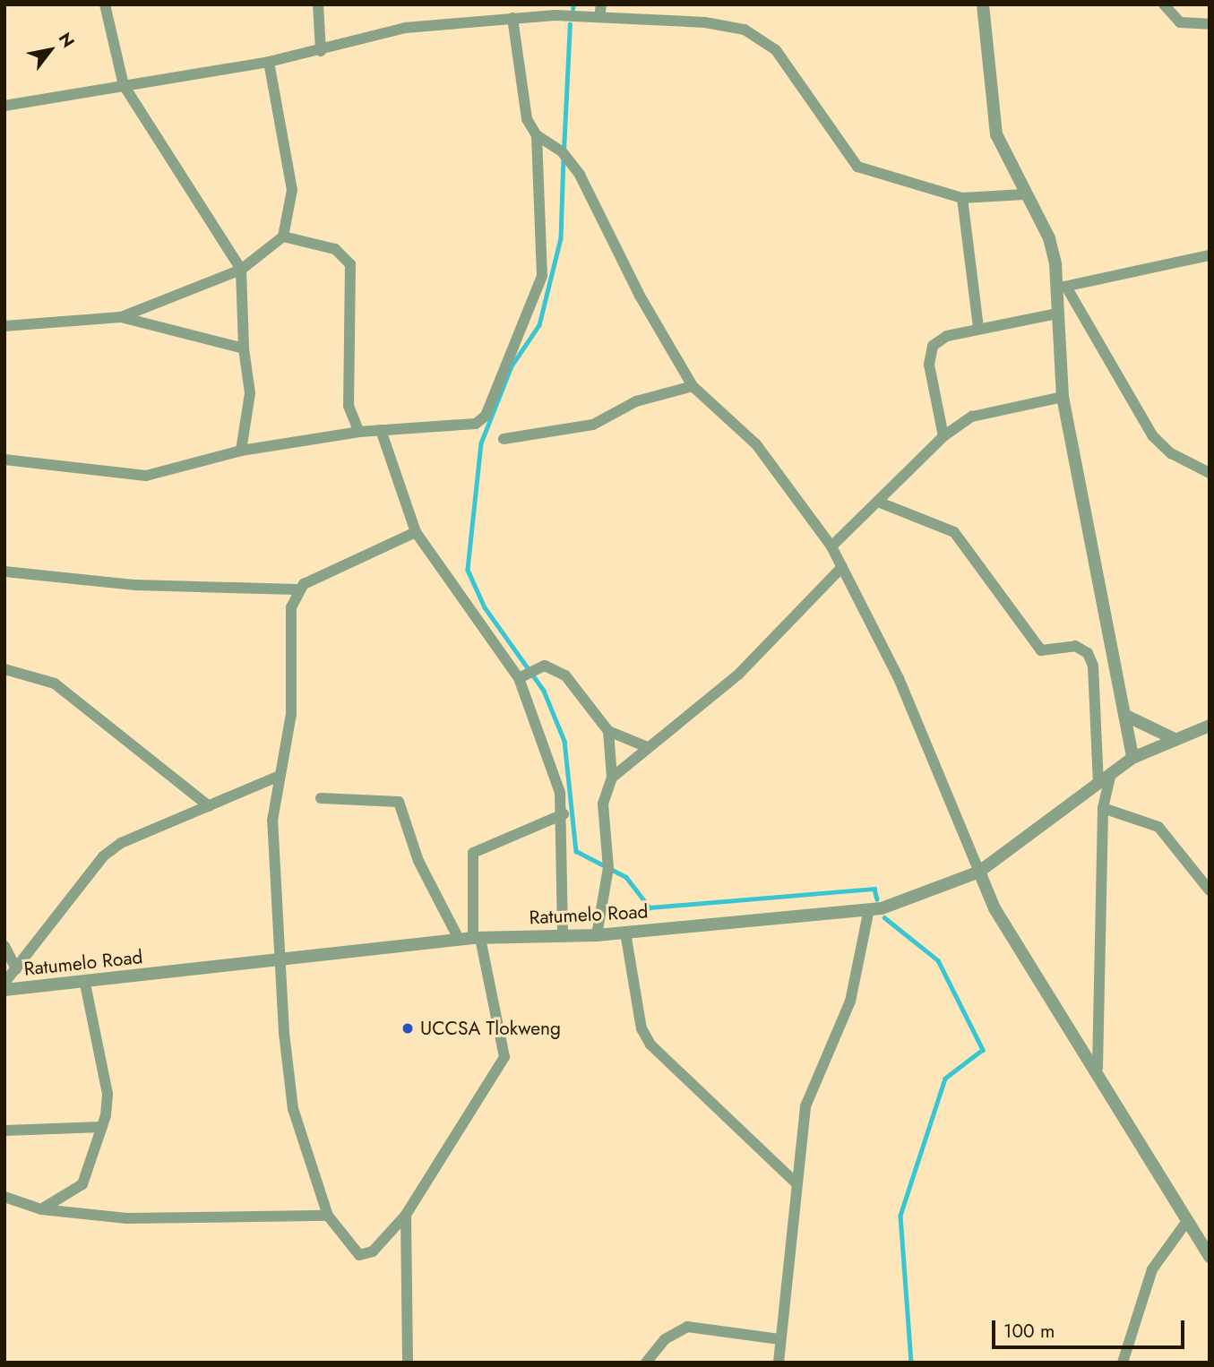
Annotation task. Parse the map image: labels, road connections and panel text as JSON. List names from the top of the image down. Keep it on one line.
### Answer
{"streets":{"street":["Ratumelo Road"]},"places":["UCCSA Tlokweng"],"scale_bar":"100 m","north":"top right"}
